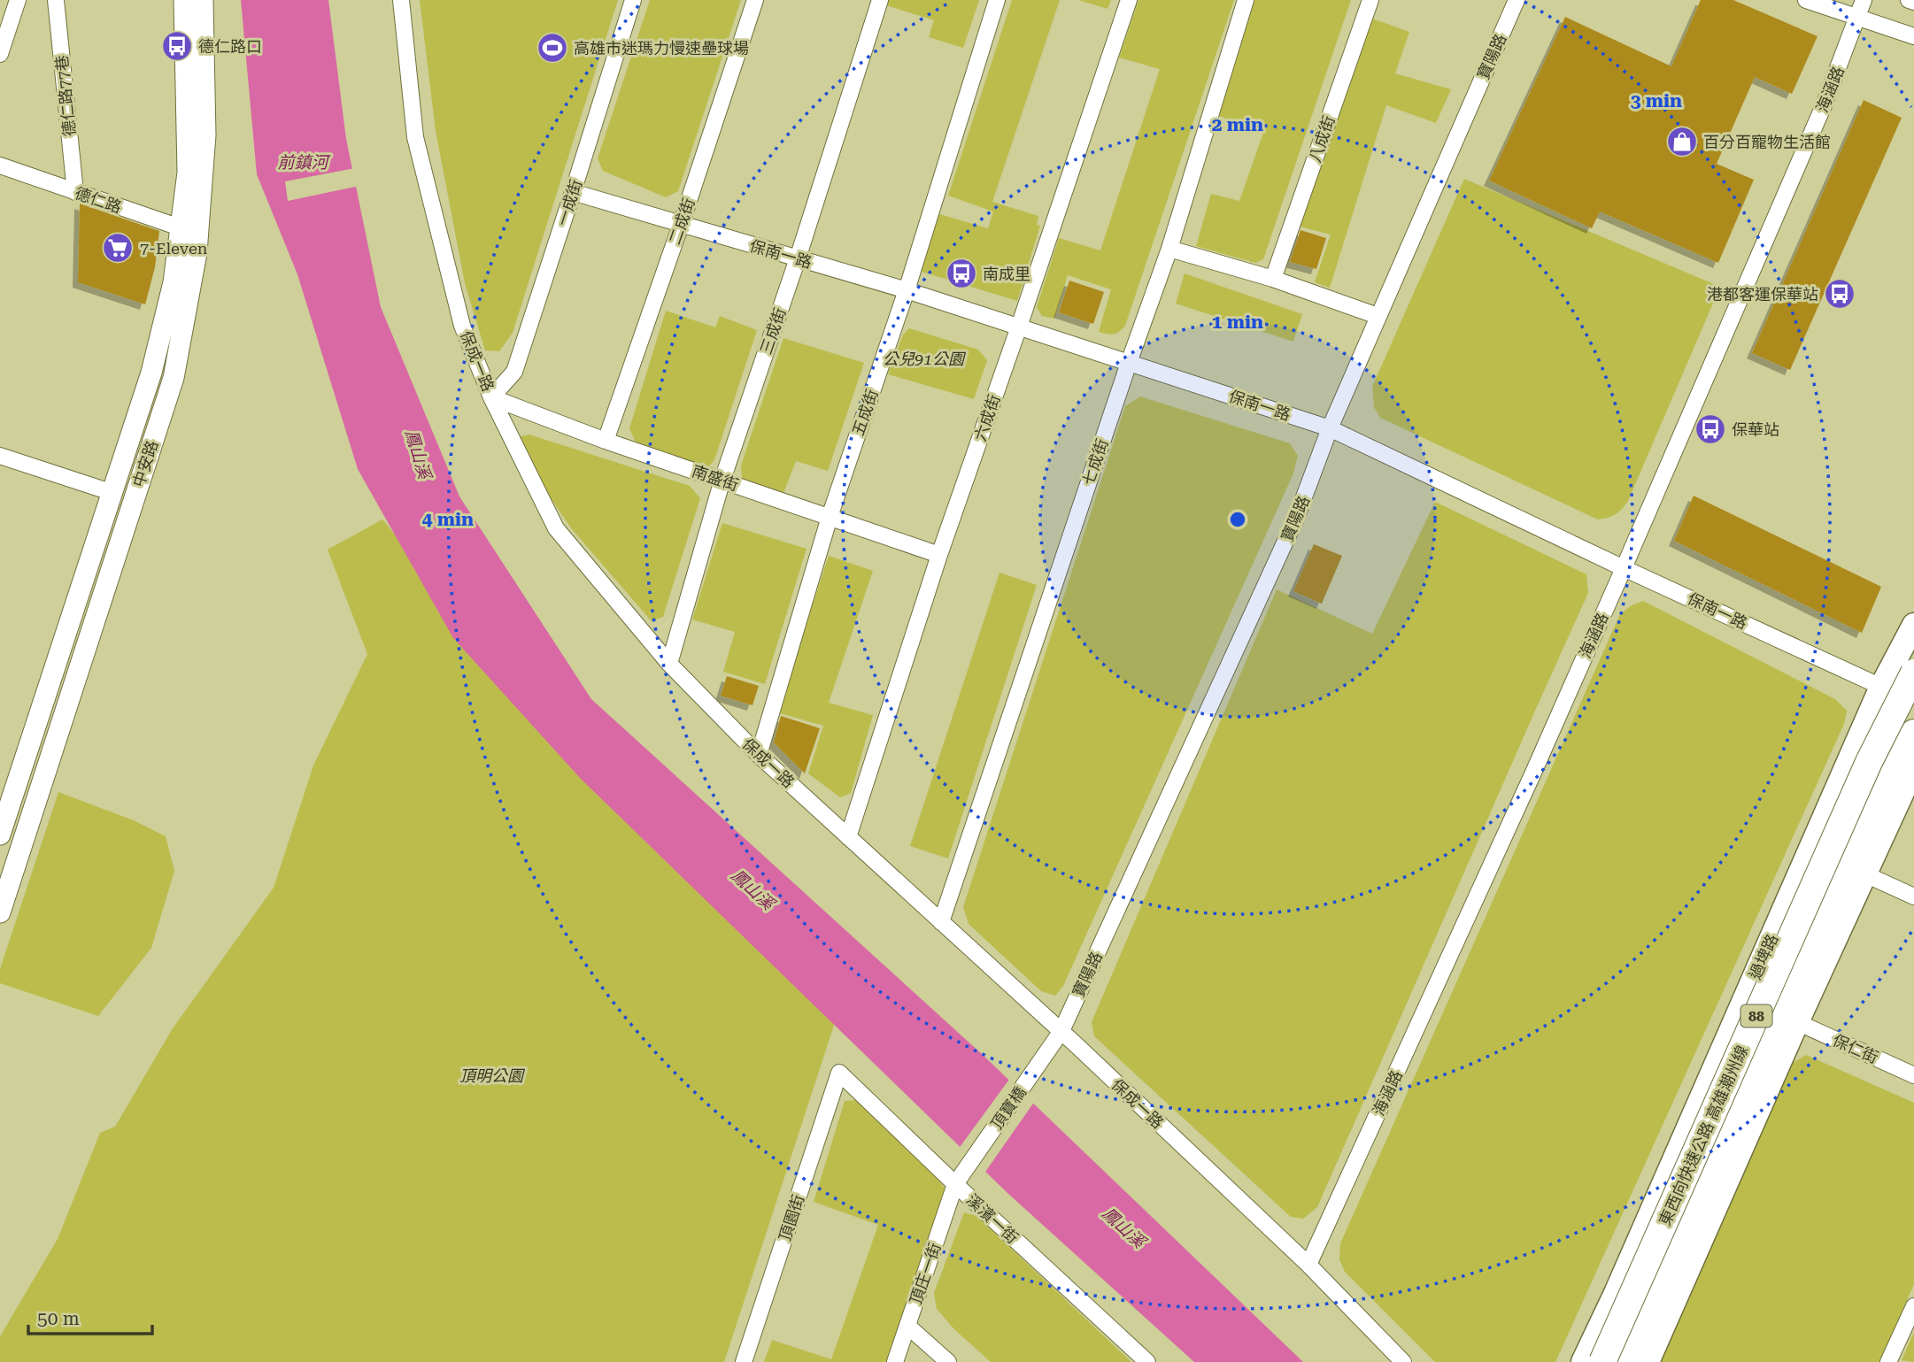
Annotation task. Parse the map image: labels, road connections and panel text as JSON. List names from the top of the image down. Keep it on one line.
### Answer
{"streets":{"highway":["88","東西向快速公路 高雄潮州線"],"main road":["過埤路"],"street":["寶陽路","海涵路","德仁路77巷","八成街","德仁路","一成街","二成街","保南一路","三成街","保成一路","五成街","六成街","七成街","中安路","南盛街","保仁街","頂寶橋","頂園街","溪濱一街","頂庄一街"]},"crossings":[["寶陽路","保南一路"],["寶陽路","保成一路"],["寶陽路","頂寶橋"],["海涵路","保南一路"],["海涵路","保成一路"],["德仁路77巷","德仁路"],["德仁路","中安路"],["一成街","保南一路"],["一成街","保成一路"],["一成街","南盛街"],["二成街","保南一路"],["二成街","南盛街"],["保南一路","三成街"],["保南一路","五成街"],["保南一路","六成街"],["保南一路","七成街"],["保南一路","過埤路"],["三成街","保成一路"],["三成街","南盛街"],["保成一路","五成街"],["保成一路","六成街"],["保成一路","七成街"],["保成一路","南盛街"],["保成一路","頂寶橋"],["五成街","南盛街"],["六成街","南盛街"],["頂寶橋","溪濱一街"],["頂寶橋","頂庄一街"],["頂園街","溪濱一街"],["溪濱一街","頂庄一街"]],"water":["前鎮河","鳳山溪"],"parks":["公兒91公園","頂明公園"],"places":{"bus stop":["德仁路口","南成里","港都客運保華站","保華站"],"sports":["高雄市迷瑪力慢速壘球場"],"shop":["百分百寵物生活館"],"supermarket":["7-Eleven"]},"scale_bar":"50 m","rings":["3 min","2 min","1 min","4 min"]}
